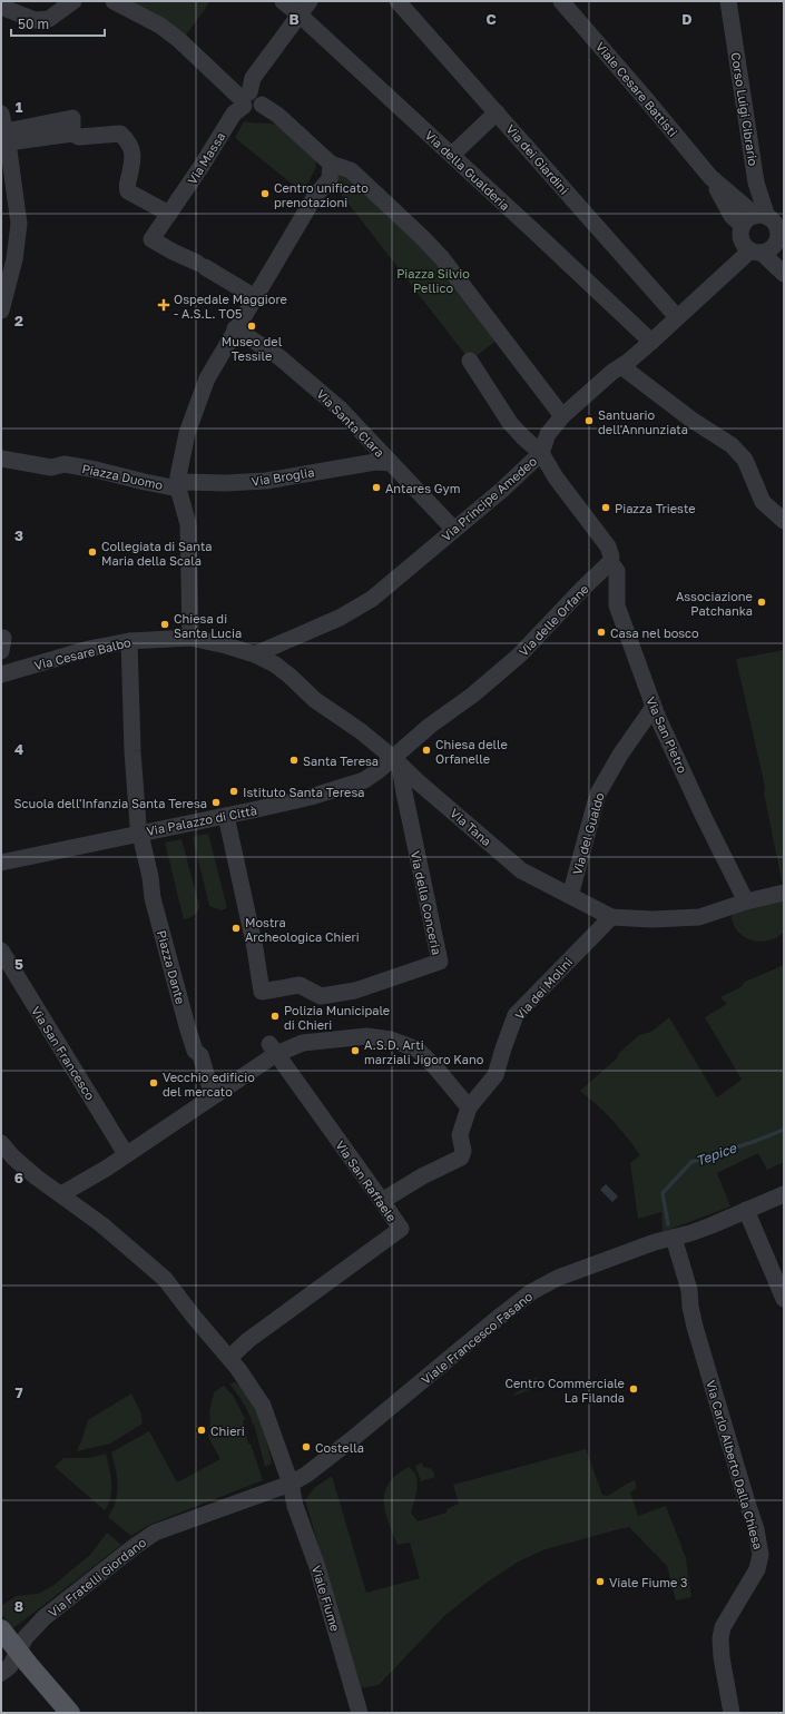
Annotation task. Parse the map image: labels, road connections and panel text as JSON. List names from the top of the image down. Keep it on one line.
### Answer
{"streets":{"street":["Viale Cesare Battisti","Corso Luigi Cibrario","Via Massa","Via dei Giardini","Via della Gualderia","Via Santa Clara","Piazza Duomo","Via Broglia","Via Principe Amedeo","Via delle Orfane","Via Cesare Balbo","Via San Pietro","Via Palazzo di Città","Via Tana","Via del Gualdo","Via della Conceria","Piazza Dante","Via dei Molini","Via San Francesco","Via San Raffaele","Viale Francesco Fasano","Via Carlo Alberto Dalla Chiesa","Via Fratelli Giordano","Viale Fiume"]},"crossings":[["Viale Cesare Battisti","Corso Luigi Cibrario"],["Viale Cesare Battisti","Via Principe Amedeo"],["Corso Luigi Cibrario","Via Principe Amedeo"],["Via Massa","Via della Gualderia"],["Via dei Giardini","Via Principe Amedeo"],["Via della Gualderia","Via Principe Amedeo"],["Via Santa Clara","Via Broglia"],["Via Santa Clara","Via Principe Amedeo"],["Piazza Duomo","Via Broglia"],["Piazza Duomo","Via Cesare Balbo"],["Piazza Duomo","Via Tana"],["Via Principe Amedeo","Via Tana"],["Via delle Orfane","Via San Pietro"],["Via delle Orfane","Via Palazzo di Città"],["Via delle Orfane","Via Tana"],["Via delle Orfane","Via della Conceria"],["Via Cesare Balbo","Via Tana"],["Via Cesare Balbo","Piazza Dante"],["Via San Pietro","Via Tana"],["Via San Pietro","Via del Gualdo"],["Via Palazzo di Città","Via Tana"],["Via Palazzo di Città","Via della Conceria"],["Via Palazzo di Città","Piazza Dante"],["Via Tana","Via del Gualdo"],["Via Tana","Via della Conceria"],["Via Tana","Via dei Molini"],["Via dei Molini","Via San Raffaele"],["Via San Raffaele","Viale Fiume"],["Viale Francesco Fasano","Via Carlo Alberto Dalla Chiesa"],["Viale Francesco Fasano","Via Fratelli Giordano"],["Viale Francesco Fasano","Viale Fiume"],["Via Fratelli Giordano","Viale Fiume"]],"water":["Tepice"],"parks":["Piazza Silvio Pellico"],"places":{"other":["Centro unificato prenotazioni","Museo del Tessile","Santuario dell'Annunziata","Antares Gym","Piazza Trieste","Collegiata di Santa Maria della Scala","Associazione Patchanka","Chiesa di Santa Lucia","Casa nel bosco","Chiesa delle Orfanelle","Santa Teresa","Istituto Santa Teresa","Scuola dell'Infanzia Santa Teresa","Mostra Archeologica Chieri","Polizia Municipale di Chieri","A.S.D. Arti marziali Jigoro Kano","Vecchio edificio del mercato","Centro Commerciale La Filanda","Chieri","Costella","Viale Fiume 3"],"health":["Ospedale Maggiore - A.S.L. TO5"]},"scale_bar":"50 m","grid":{"columns":["B","C","D"],"rows":["1","2","3","4","5","6","7","8"]}}
